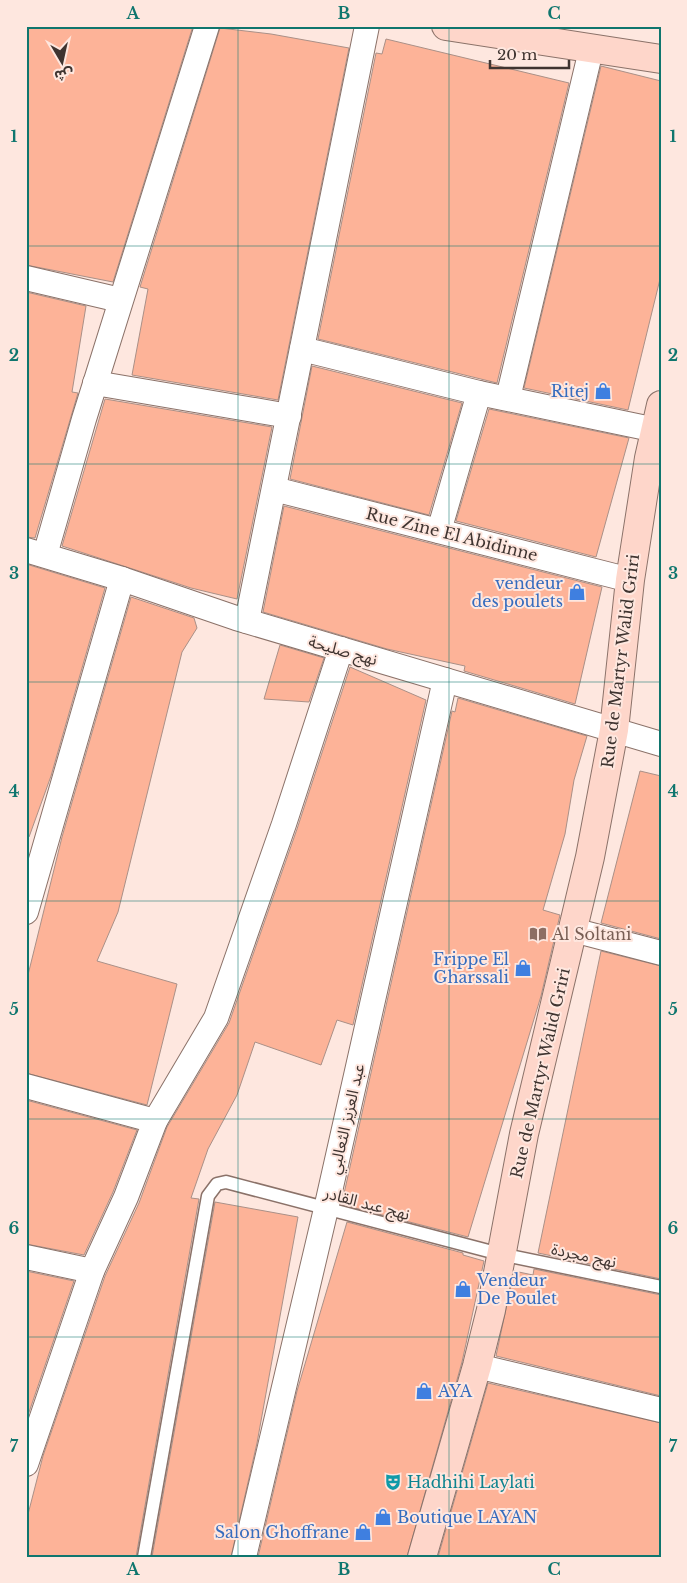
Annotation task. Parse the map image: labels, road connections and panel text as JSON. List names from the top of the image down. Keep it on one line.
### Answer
{"streets":{"street":["Rue Zine El Abidinne","نهج صليحة","Rue de Martyr Walid Griri","عبد العزيز الثعالبي"],"lane":["نهج عبد القادر","نهج مجردة"]},"crossings":[["Rue Zine El Abidinne","Rue de Martyr Walid Griri"],["نهج صليحة","Rue de Martyr Walid Griri"],["نهج صليحة","عبد العزيز الثعالبي"],["Rue de Martyr Walid Griri","نهج عبد القادر"],["Rue de Martyr Walid Griri","نهج مجردة"],["عبد العزيز الثعالبي","نهج عبد القادر"],["نهج عبد القادر","نهج مجردة"]],"places":{"shop":["Ritej","vendeur des poulets","Frippe El Gharssali","Vendeur De Poulet","AYA","Boutique LAYAN","Salon Ghoffrane"],"library":["Al Soltani"],"theatre":["Hadhihi Laylati"]},"scale_bar":"20 m","north":"bottom","grid":{"columns":["A","B","C"],"rows":["1","2","3","4","5","6","7"]}}
